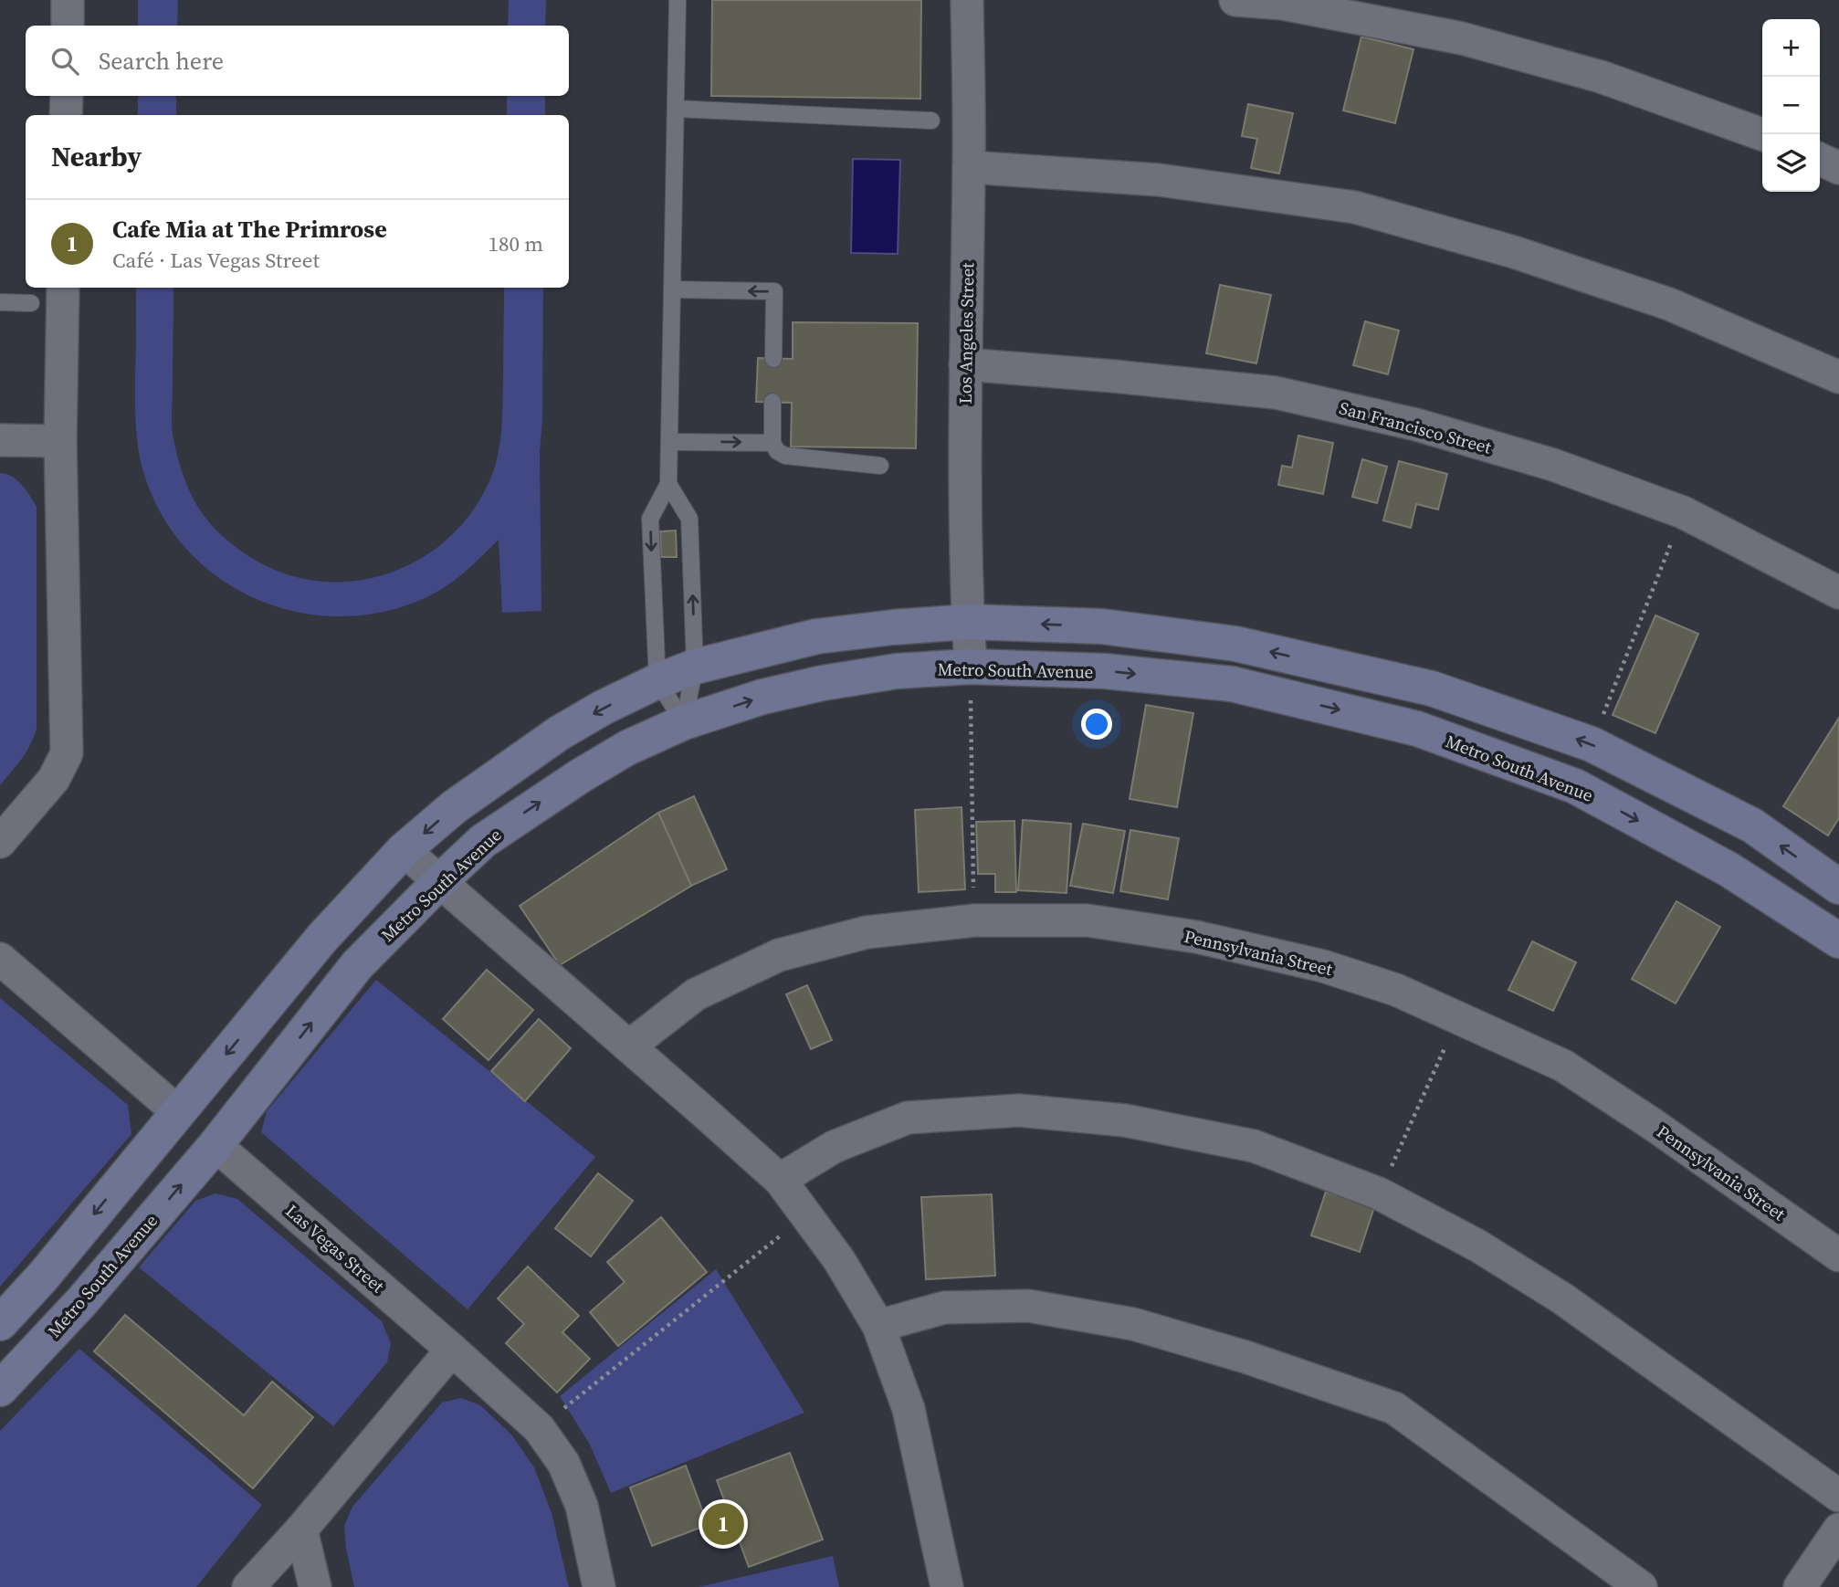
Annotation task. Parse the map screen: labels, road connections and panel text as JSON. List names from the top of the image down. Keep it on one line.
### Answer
{"streets":{"street":["Los Angeles Street","San Francisco Street","Metro South Avenue","Pennsylvania Street","Las Vegas Street"]},"crossings":[["Los Angeles Street","San Francisco Street"],["Los Angeles Street","Metro South Avenue"],["Metro South Avenue","Las Vegas Street"]],"page":{"map_buttons":["+","−"],"search":"Search here","heading":"Nearby","list":[{"mark":"1","name":"Cafe Mia at The Primrose","note":"Café · Las Vegas Street","value":"180 m"}],"pins":"1"}}
